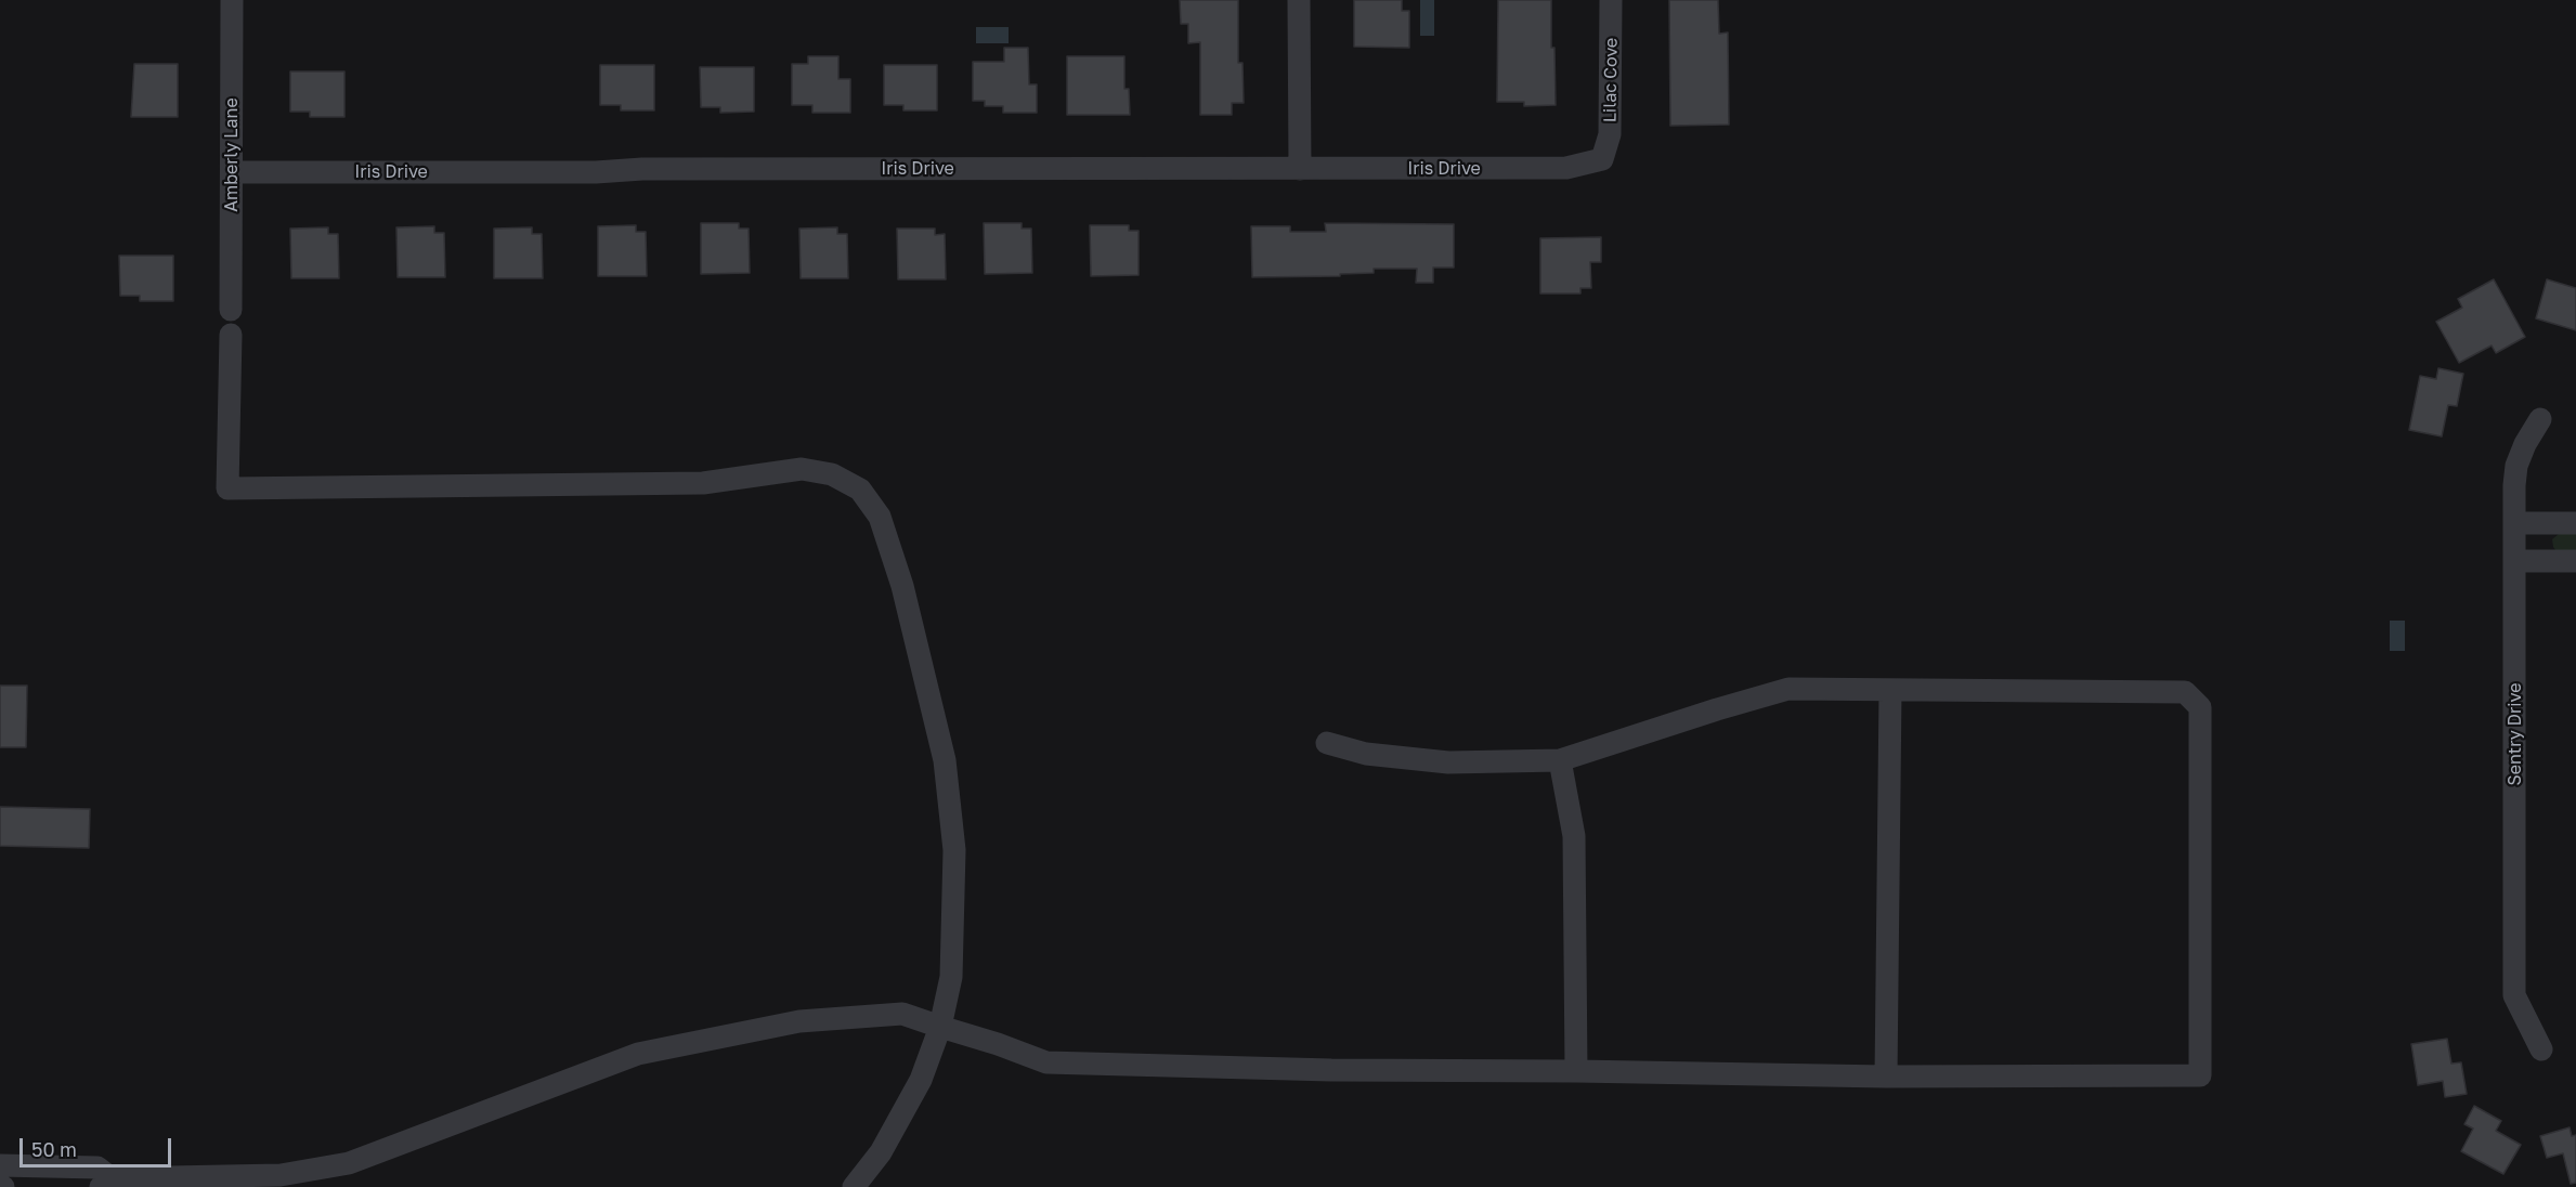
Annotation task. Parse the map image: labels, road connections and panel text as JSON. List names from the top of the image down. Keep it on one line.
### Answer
{"streets":{"street":["Lilac Cove","Amberly Lane","Iris Drive","Sentry Drive"]},"crossings":[["Lilac Cove","Iris Drive"],["Amberly Lane","Iris Drive"]],"scale_bar":"50 m"}
